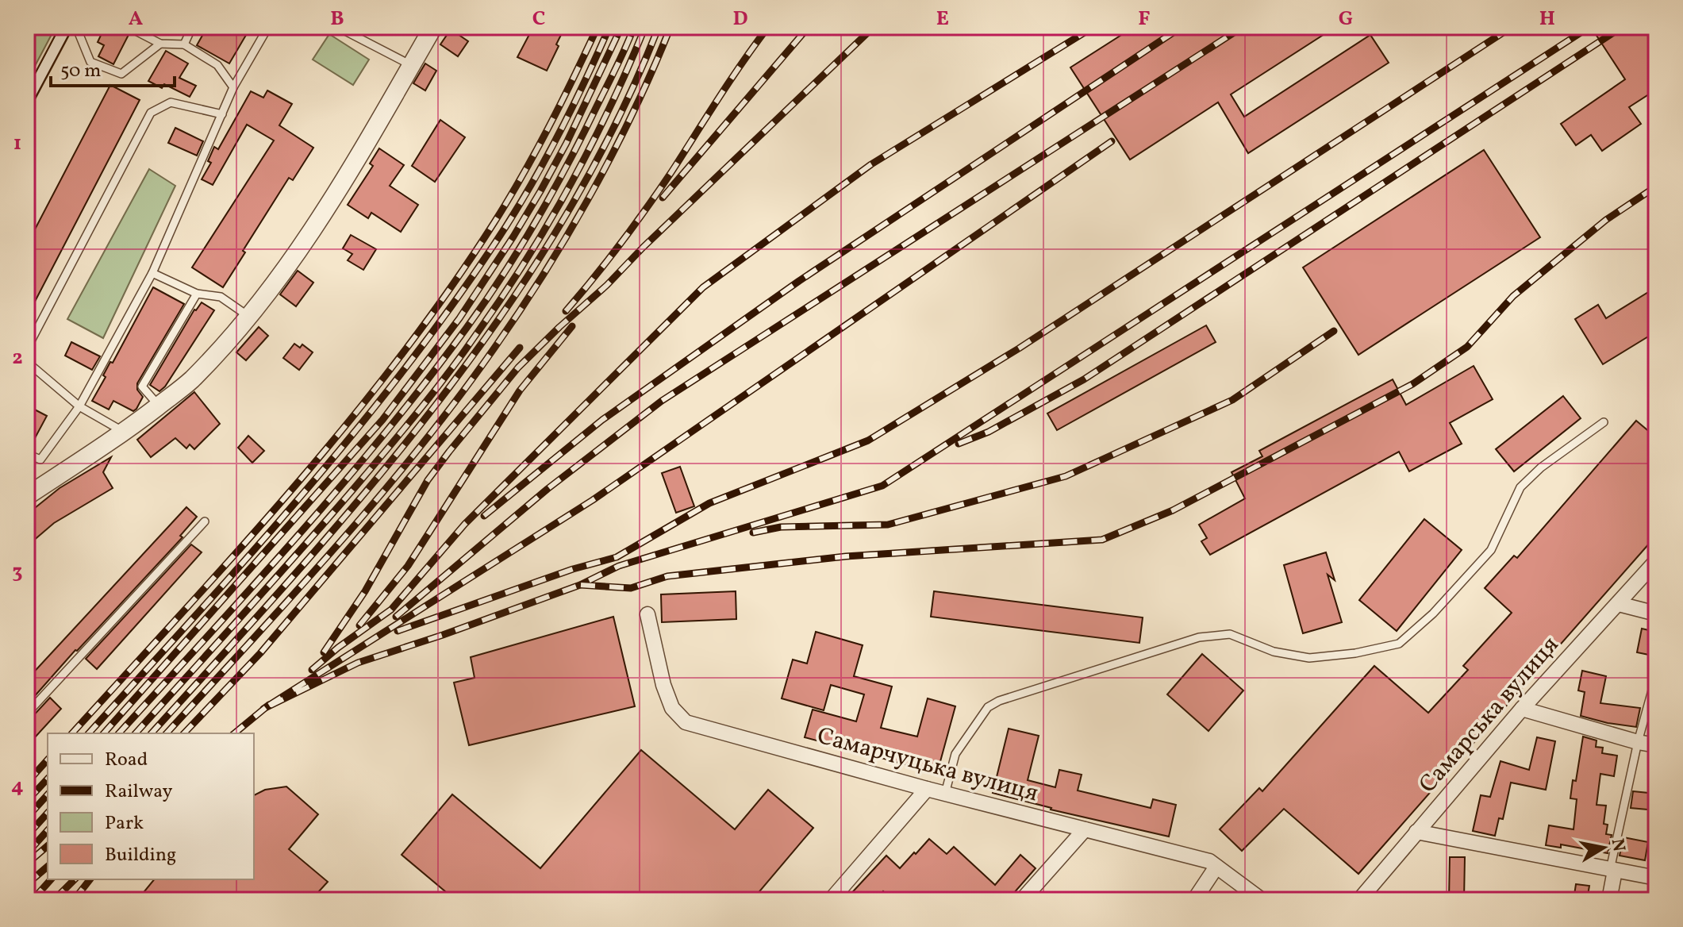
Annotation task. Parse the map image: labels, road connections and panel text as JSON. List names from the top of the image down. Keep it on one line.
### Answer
{"streets":{"street":["Самарська вулиця","Самарчуцька вулиця"]},"legend":["Road","Railway","Park","Building"],"scale_bar":"50 m","north":"right","grid":{"columns":["A","B","C","D","E","F","G","H"],"rows":["1","2","3","4"]}}
